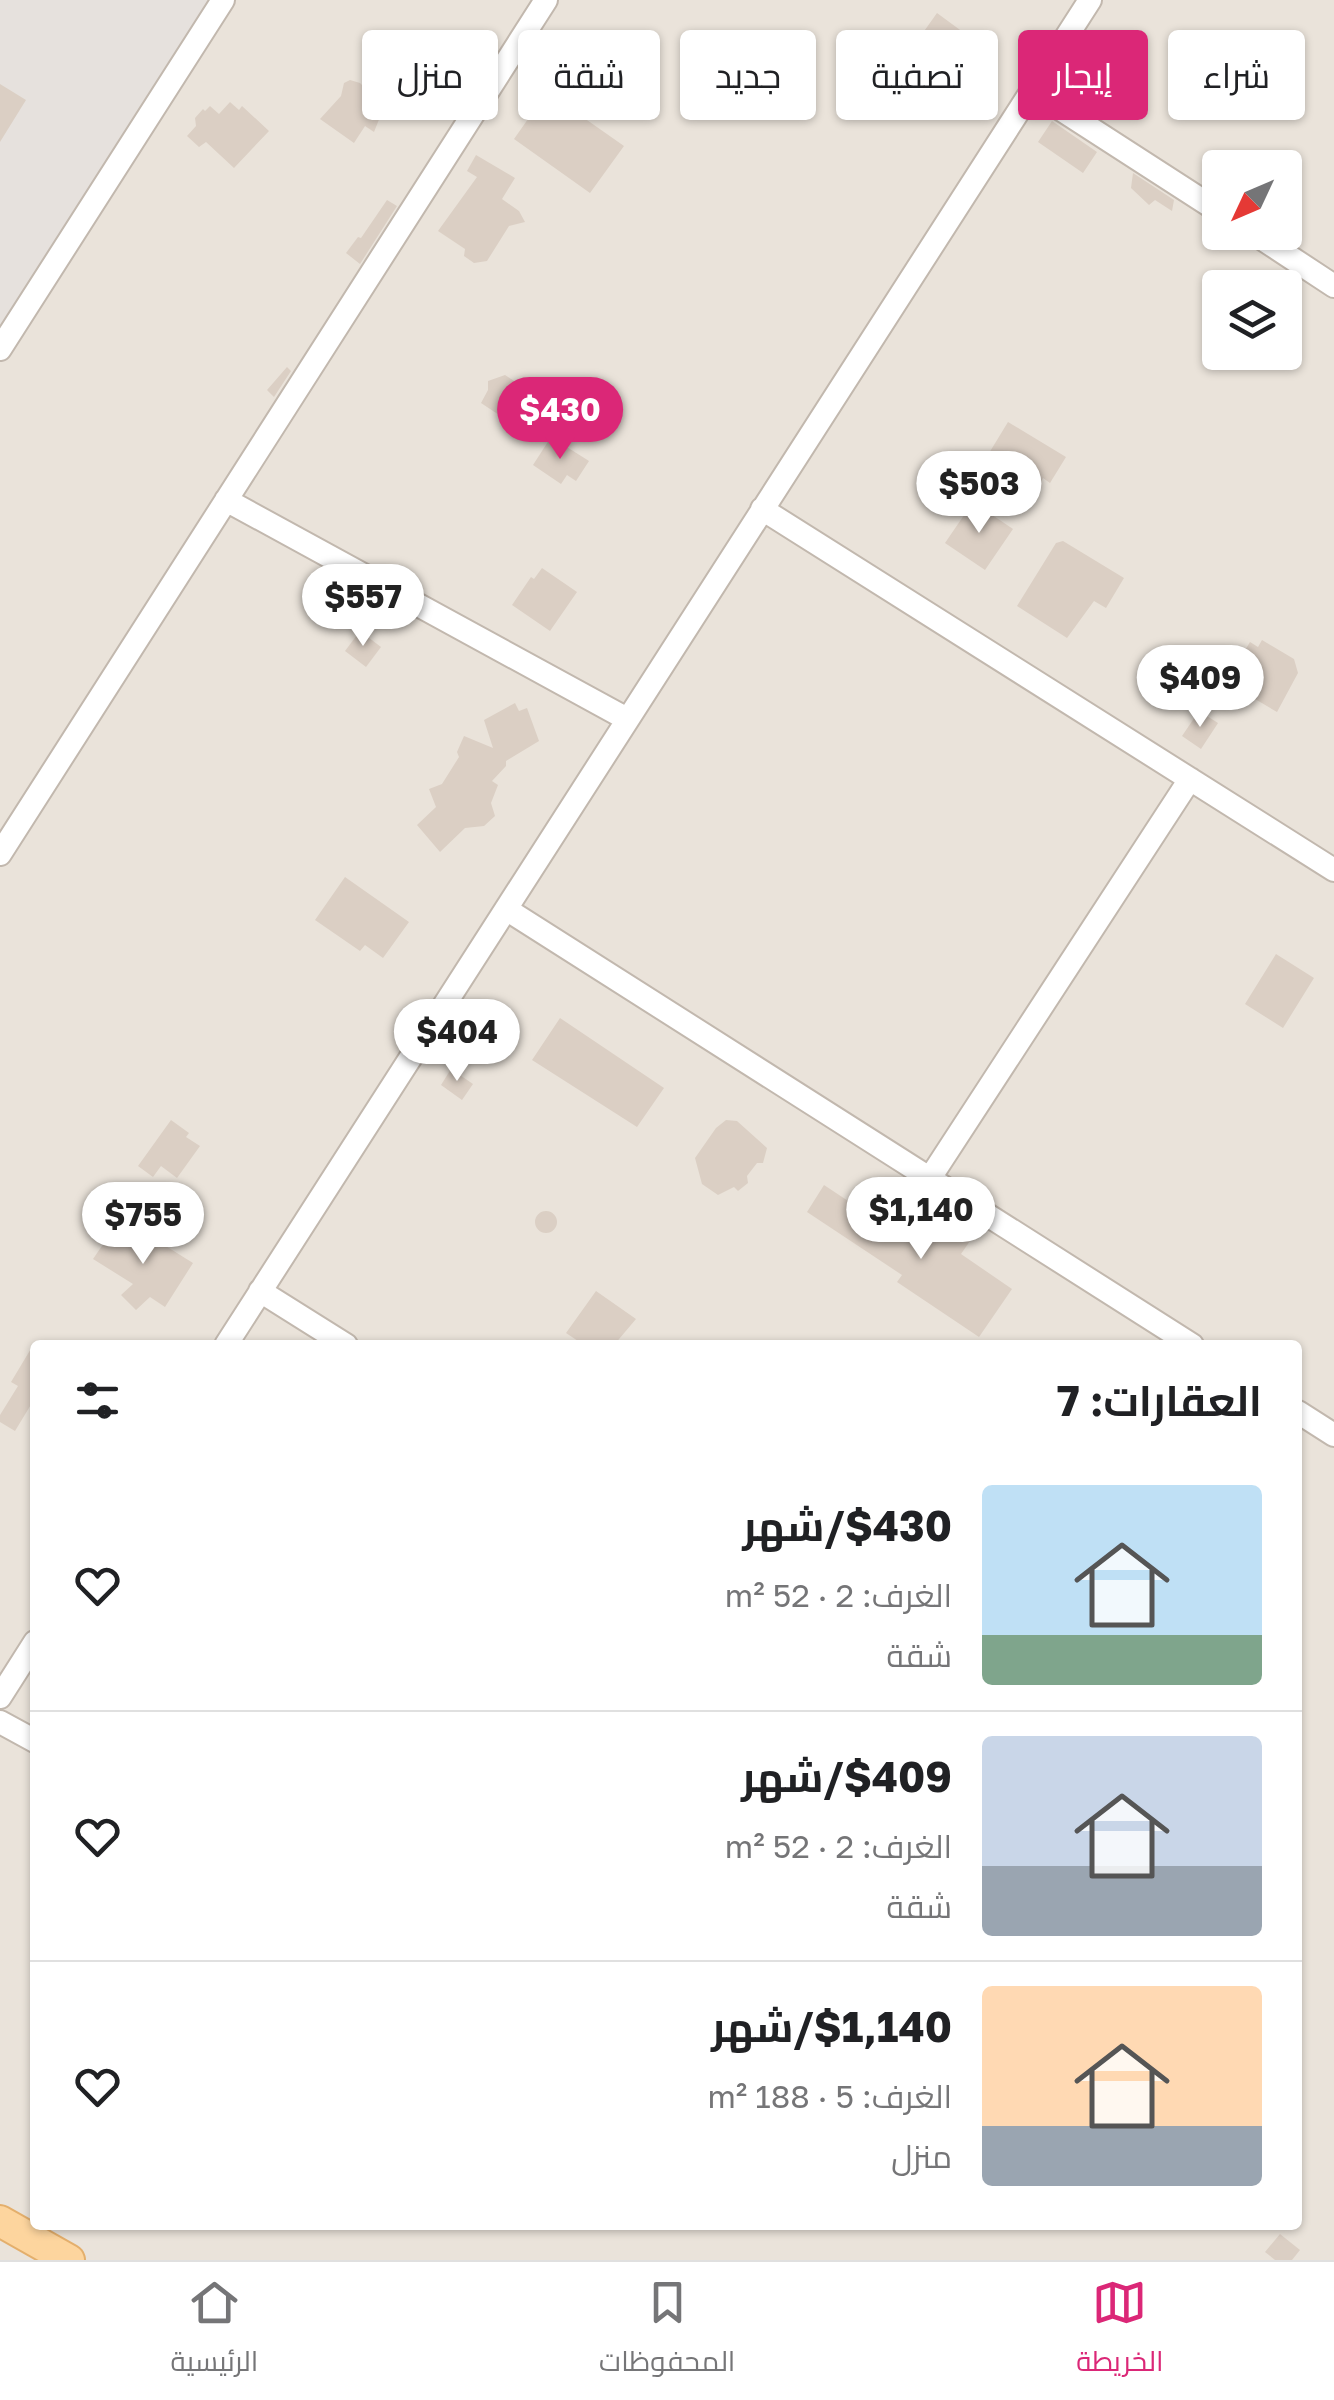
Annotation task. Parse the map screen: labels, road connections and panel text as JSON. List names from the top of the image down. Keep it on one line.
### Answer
{"north":"bottom left","page":{"chip":["شراء","إيجار","تصفية","جديد","شقة","منزل"],"price":["$430","$503","$557","$409","$404","$1,140","$755"],"heading":"العقارات: 7","list":[{"name":"$430/شهر","note":"الغرف: 2 · 52 m² · شقة"},{"name":"$409/شهر","note":"الغرف: 2 · 52 m² · شقة"},{"name":"$1,140/شهر","note":"الغرف: 5 · 188 m² · منزل"}],"tabs":["الخريطة","المحفوظات","الرئيسية"]}}
